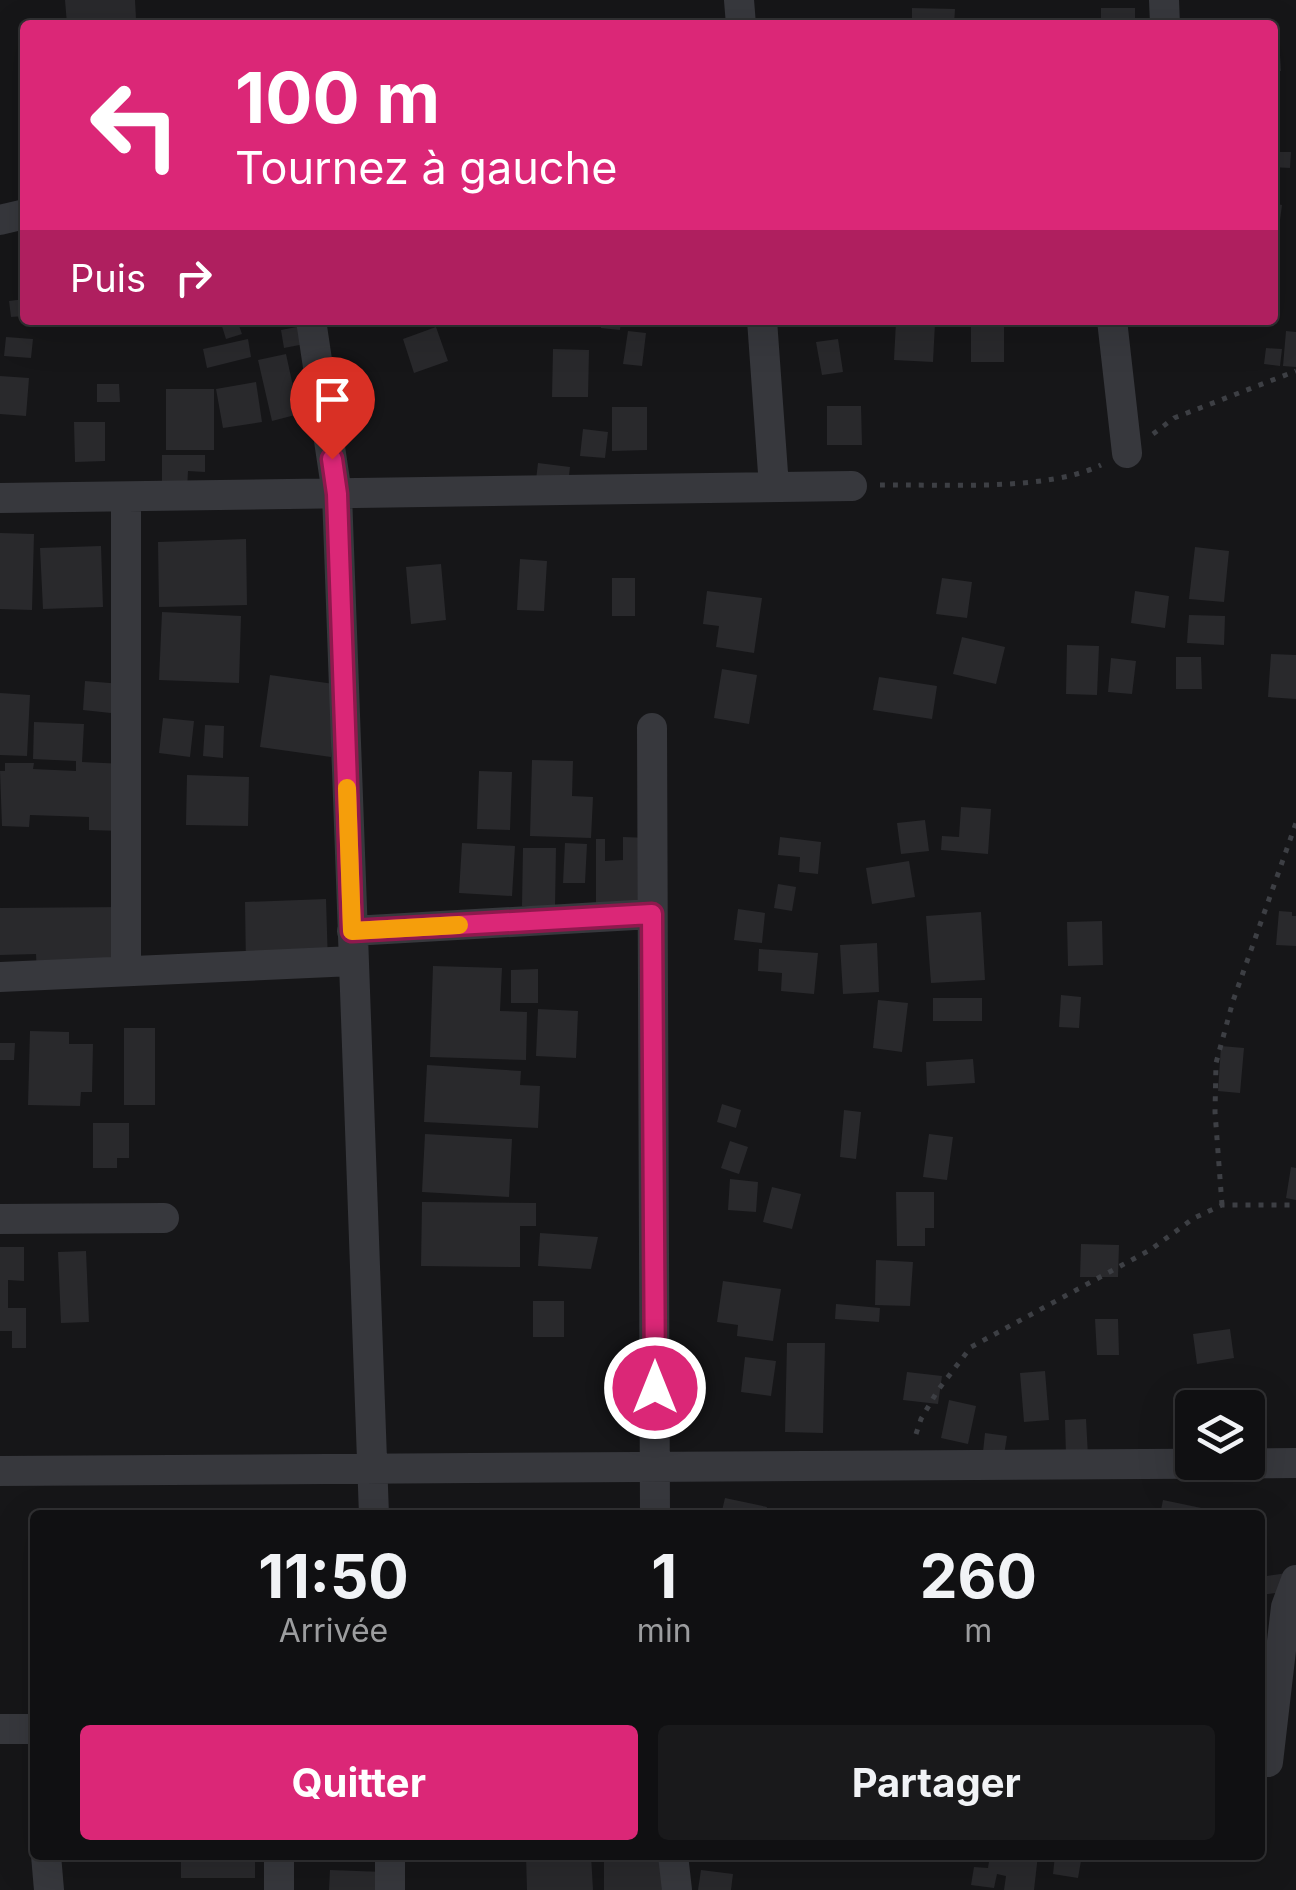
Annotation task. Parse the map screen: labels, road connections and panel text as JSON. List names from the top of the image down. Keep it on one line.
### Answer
{"page":{"turn":["100 m","Tournez à gauche"],"then":"Puis","eta":["11:50","Arrivée","1","min","260","m"],"buttons":["Quitter","Partager"]}}
